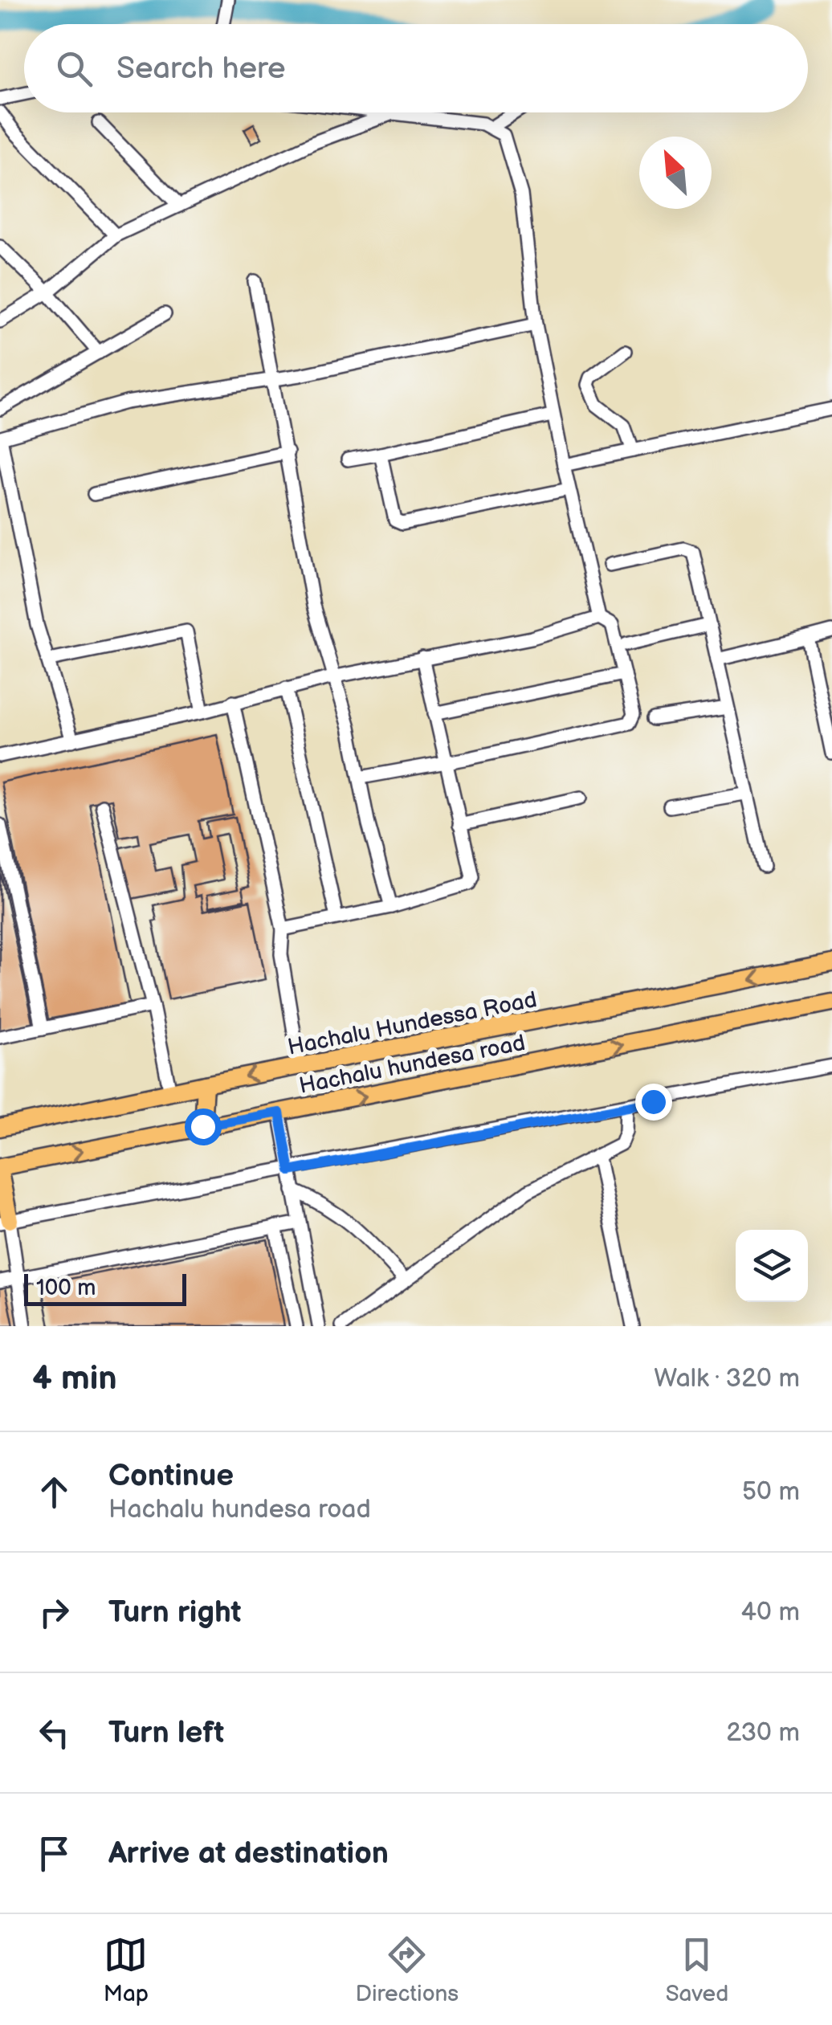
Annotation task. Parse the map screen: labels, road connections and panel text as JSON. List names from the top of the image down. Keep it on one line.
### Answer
{"streets":{"main road":["Hachalu Hundessa Road","Hachalu hundesa road"]},"one_way":["Hachalu Hundessa Road","Hachalu hundesa road"],"scale_bar":"100 m","north":"top left","page":{"search":"Search here","scale":"100 m","heading":["4 min","Walk · 320 m"],"list":[["Continue","Hachalu hundesa road","50 m"],["Turn right","40 m"],["Turn left","230 m"],"Arrive at destination"],"nav":["Map","Directions","Saved"]}}
